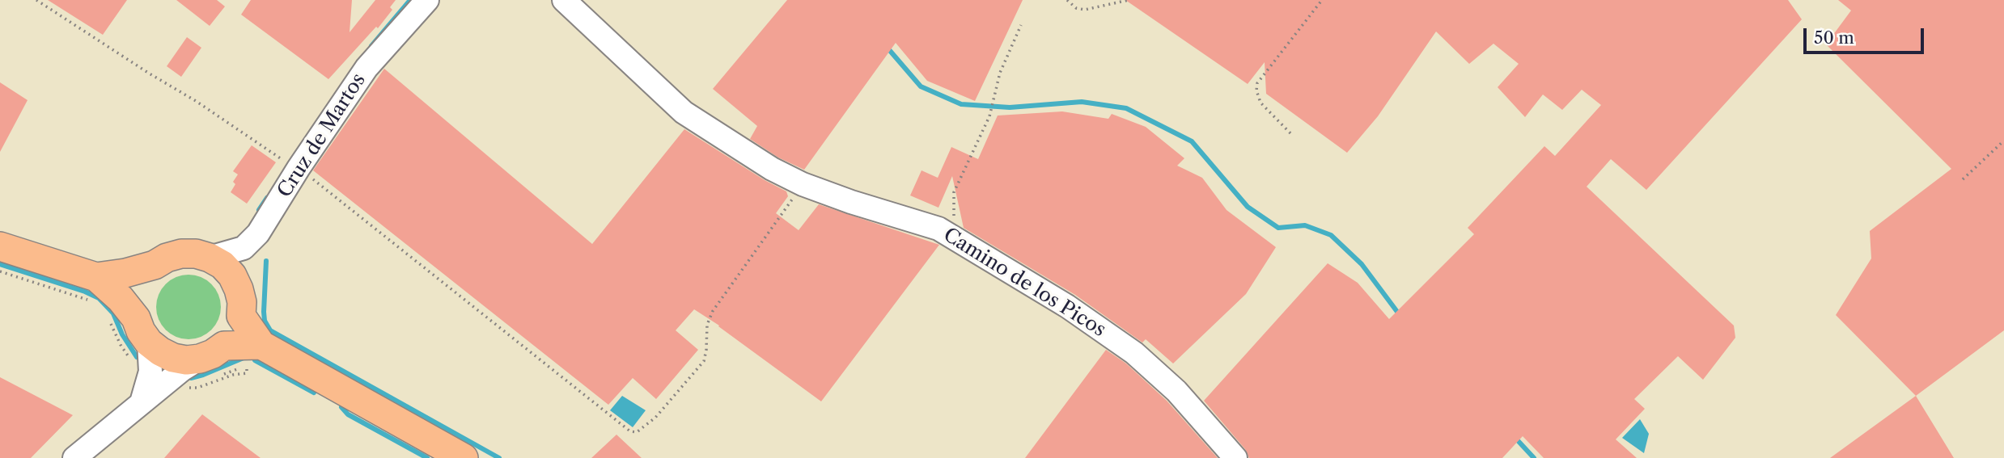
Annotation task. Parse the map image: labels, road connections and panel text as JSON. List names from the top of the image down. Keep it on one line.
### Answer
{"streets":{"street":["Cruz de Martos","Camino de los Picos"]},"scale_bar":"50 m"}
